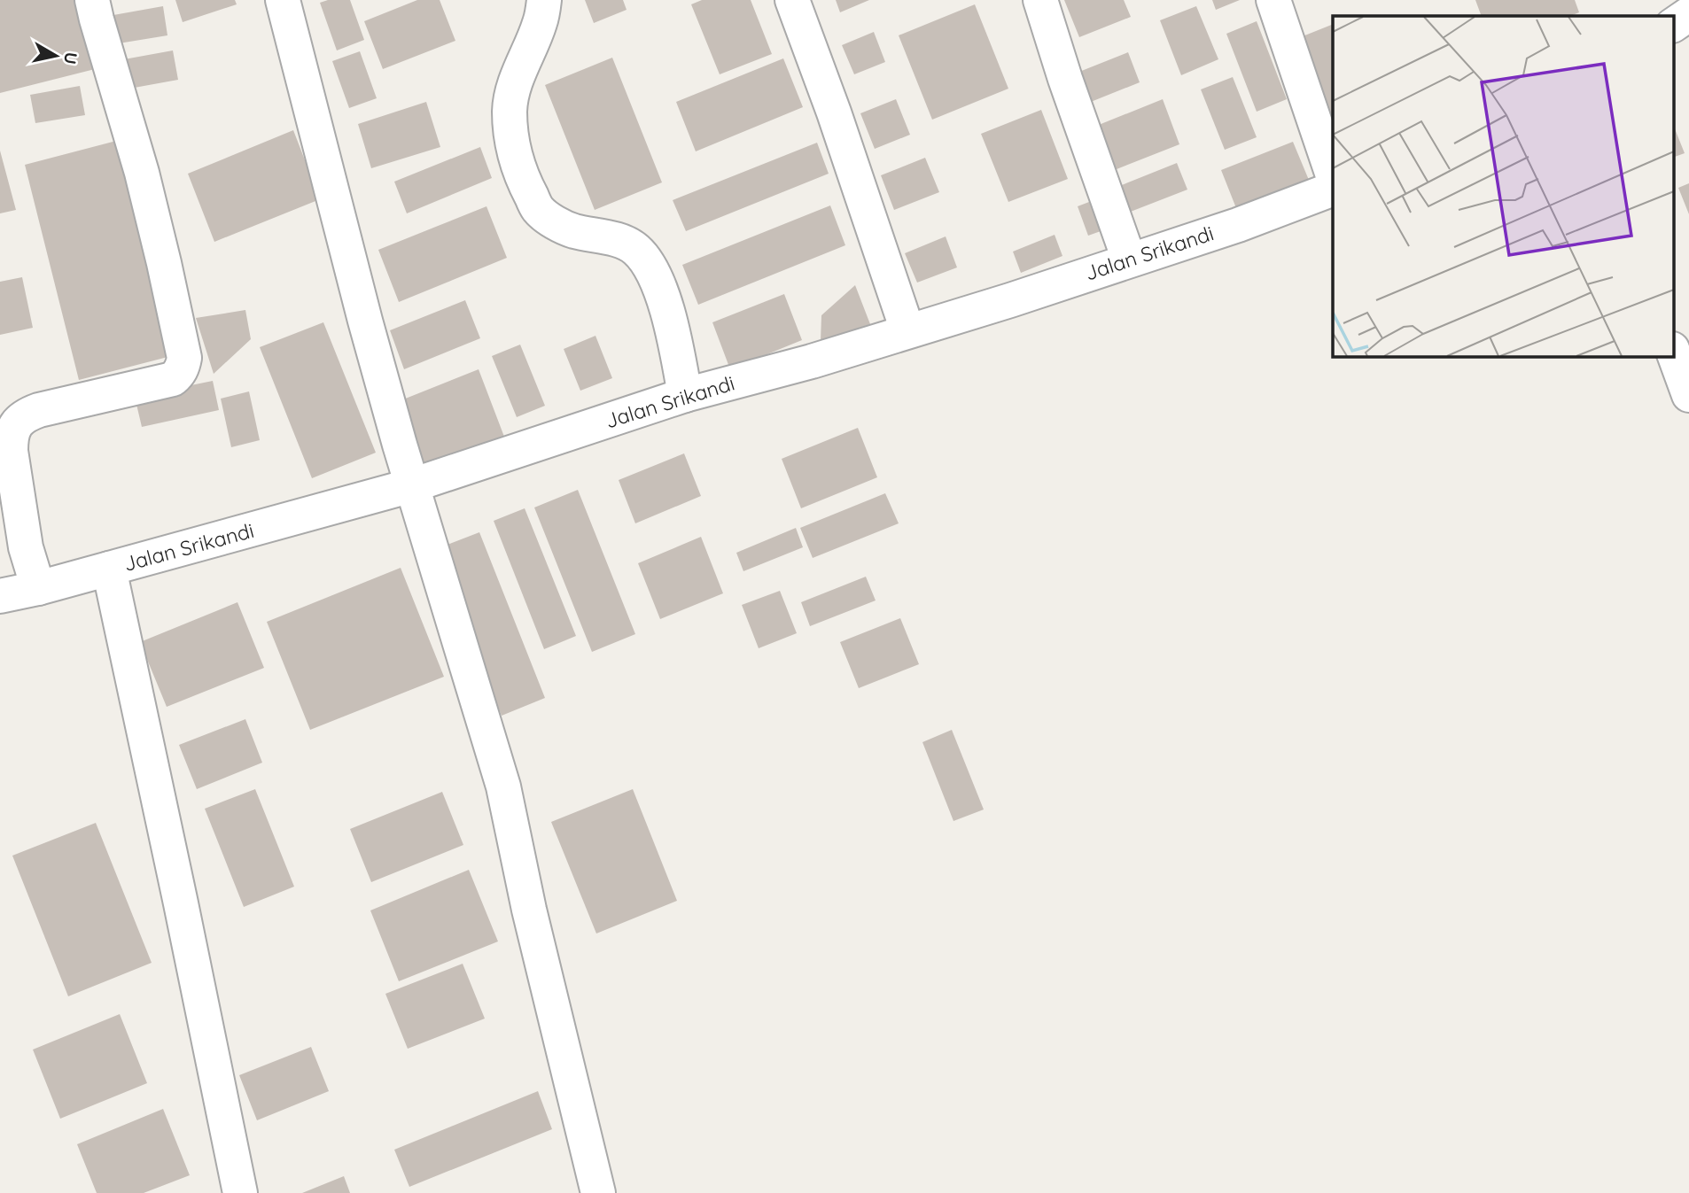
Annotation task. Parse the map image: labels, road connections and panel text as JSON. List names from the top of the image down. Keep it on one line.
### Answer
{"streets":{"street":["Jalan Srikandi"]},"north":"right"}
